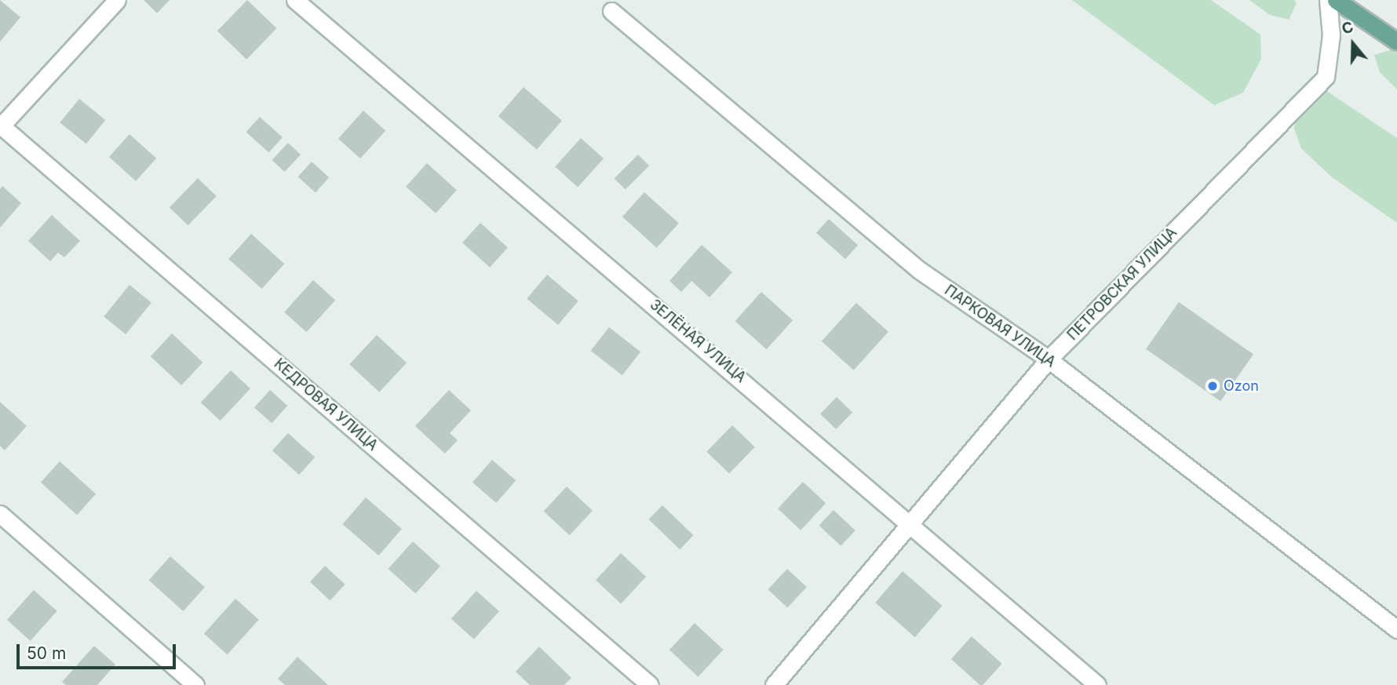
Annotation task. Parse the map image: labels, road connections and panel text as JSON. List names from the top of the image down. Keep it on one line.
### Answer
{"streets":{"street":["ПЕТРОВСКАЯ УЛИЦА","ПАРКОВАЯ УЛИЦА","ЗЕЛЁНАЯ УЛИЦА","КЕДРОВАЯ УЛИЦА"]},"crossings":[["ПЕТРОВСКАЯ УЛИЦА","ПАРКОВАЯ УЛИЦА"],["ПЕТРОВСКАЯ УЛИЦА","ЗЕЛЁНАЯ УЛИЦА"]],"places":["Ozon"],"scale_bar":"50 m","north":"top"}
